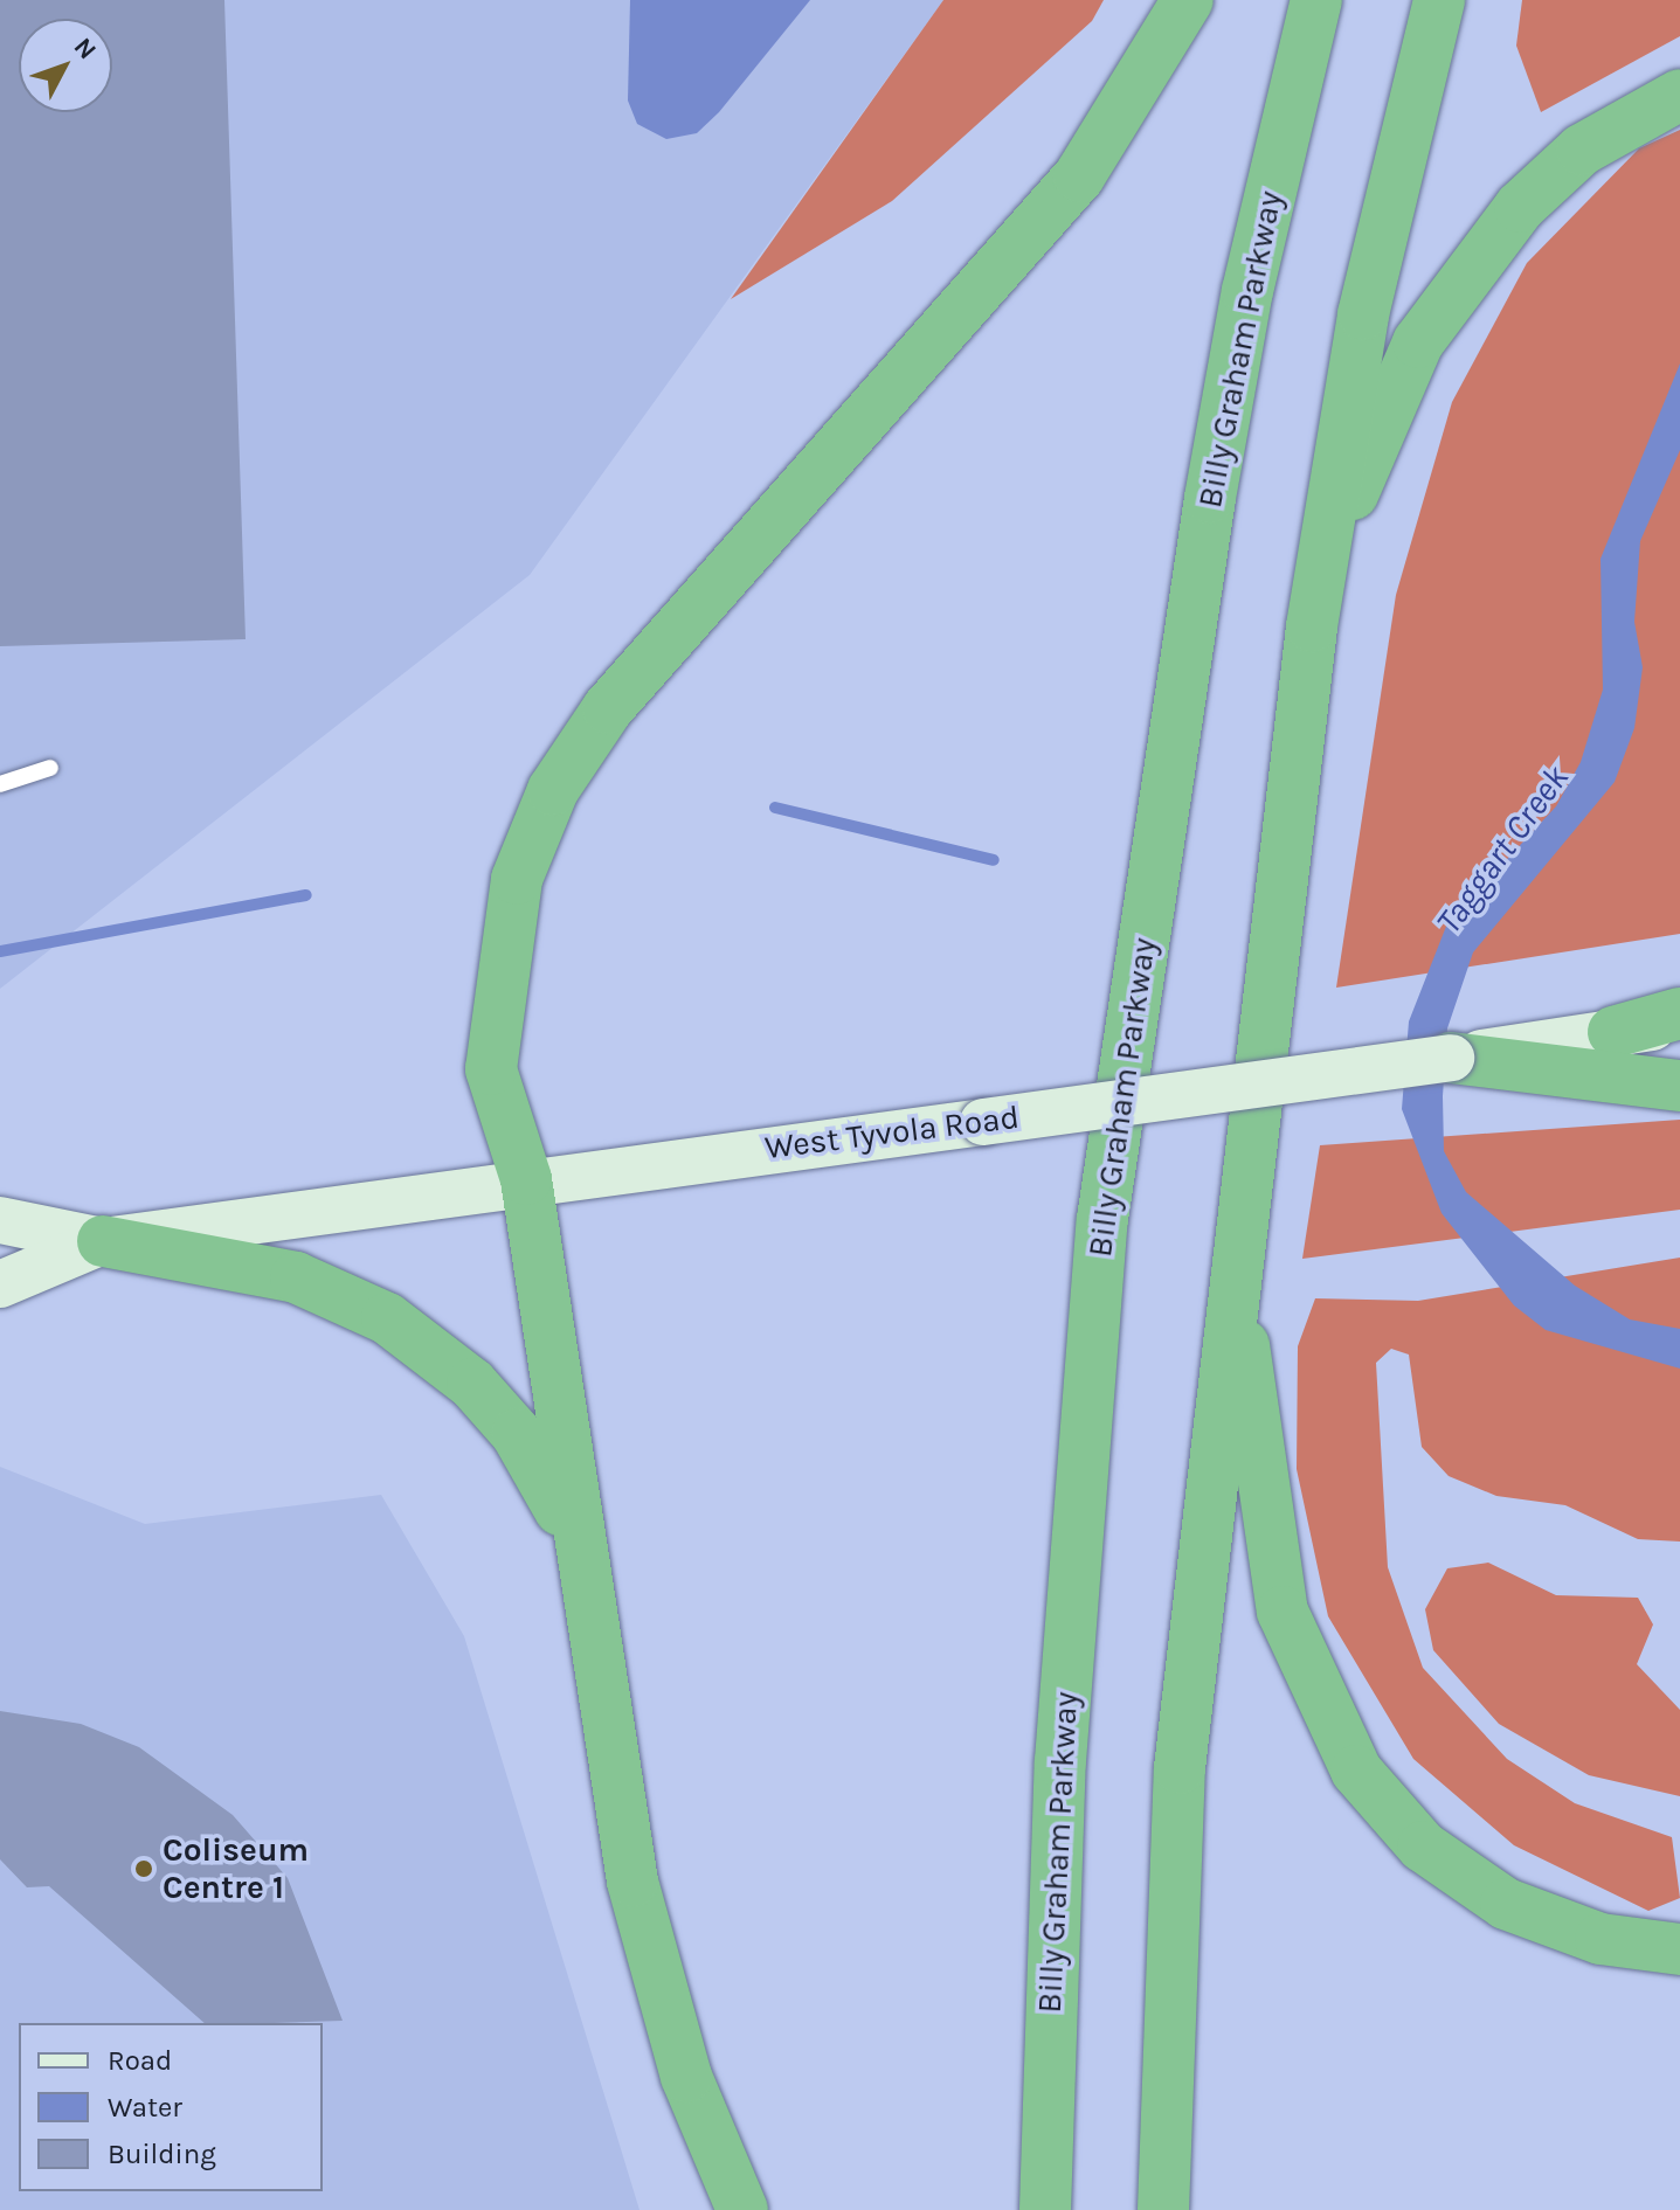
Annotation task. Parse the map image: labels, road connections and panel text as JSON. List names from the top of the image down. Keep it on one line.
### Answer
{"streets":{"highway":["Billy Graham Parkway"],"main road":["West Tyvola Road"]},"water":["Taggart Creek"],"places":["Coliseum Centre 1"],"legend":["Road","Water","Building"],"north":"top right"}
